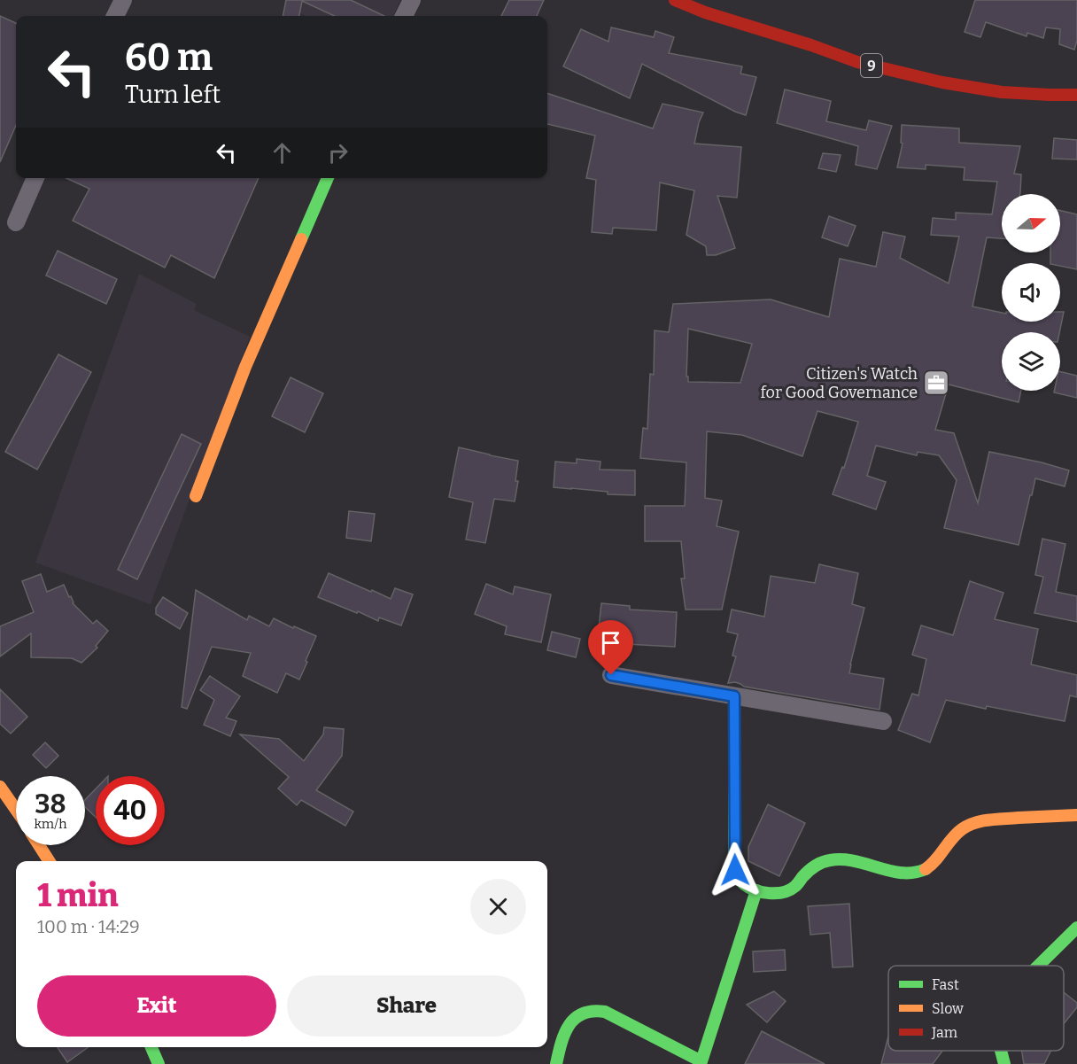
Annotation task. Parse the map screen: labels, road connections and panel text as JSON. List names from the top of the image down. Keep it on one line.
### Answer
{"streets":{"main road":["9"]},"places":{"office":["Citizen's Watch for Good Governance"]},"legend":["Fast","Slow","Jam"],"north":"right","page":{"turn":["60 m","Turn left"],"speed":"38 km/h","limit":"40","heading":["1 min","100 m · 14:29"],"buttons":["Exit","Share"]}}
